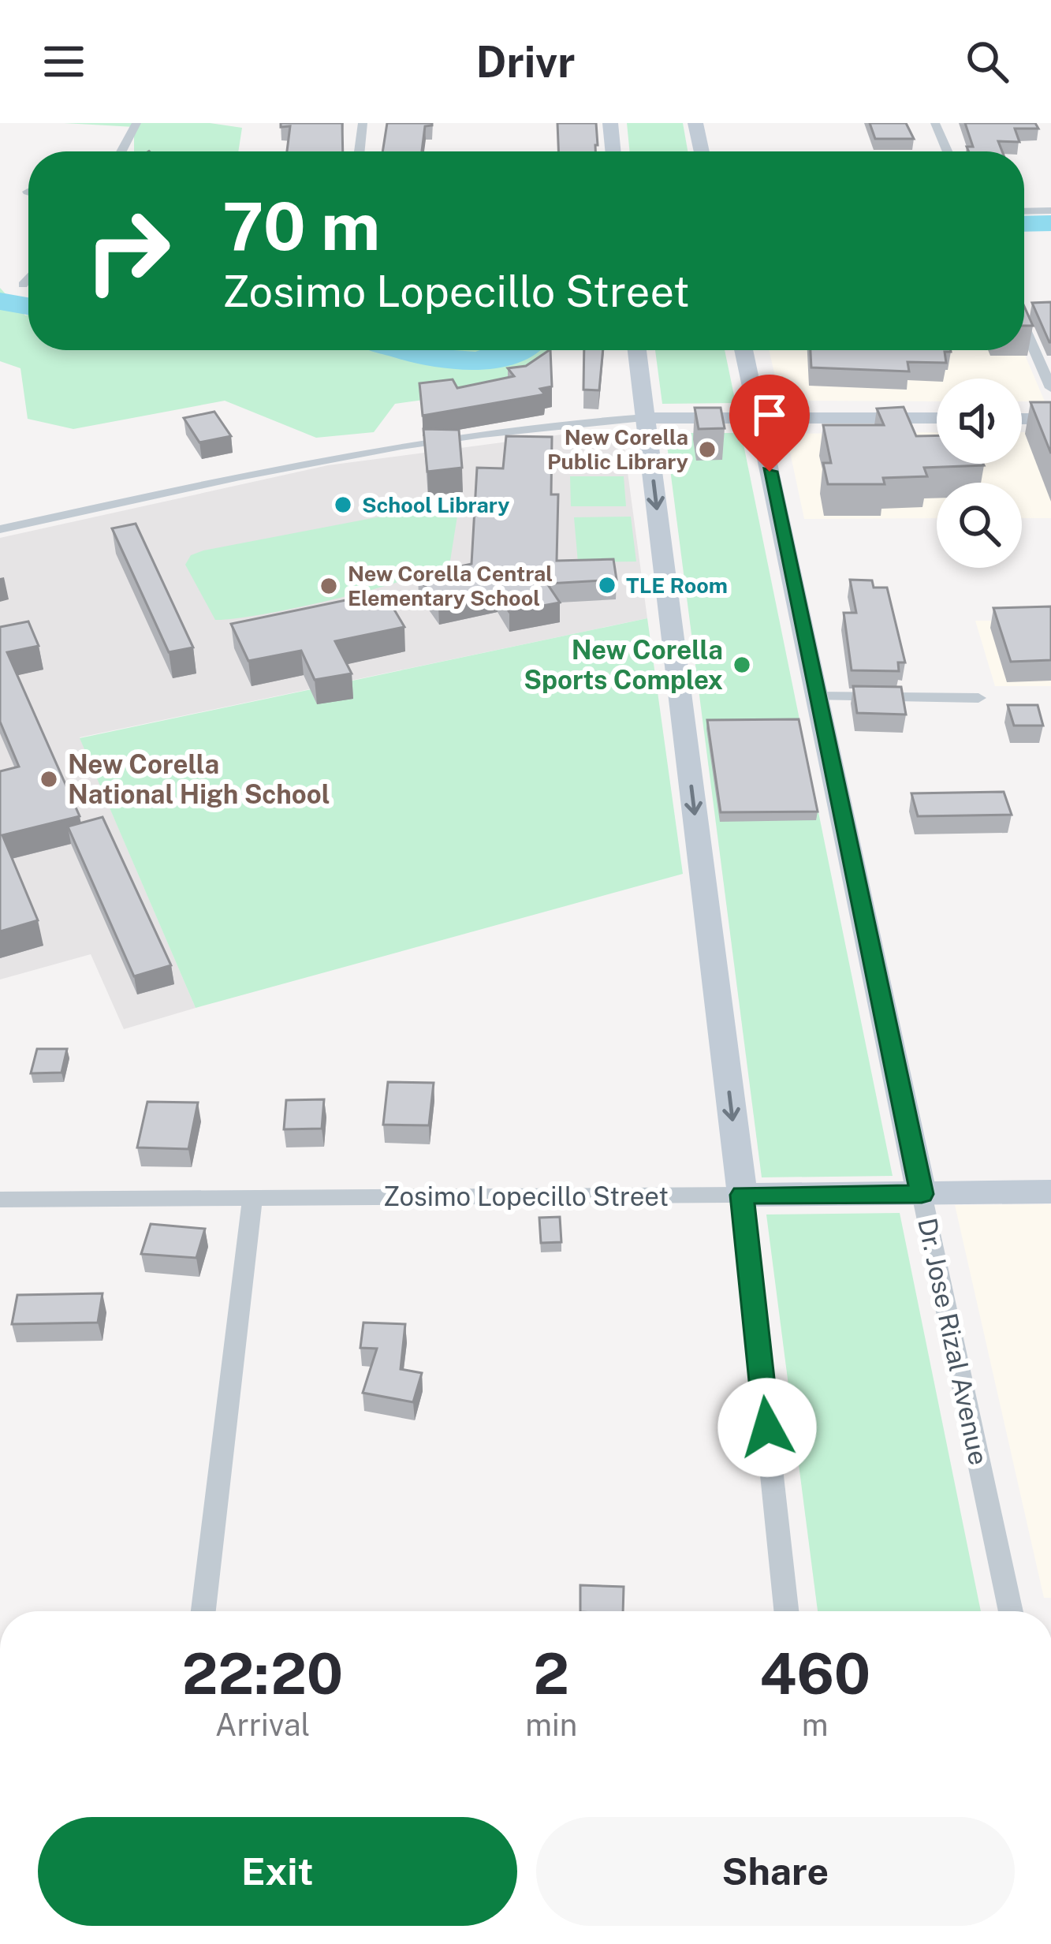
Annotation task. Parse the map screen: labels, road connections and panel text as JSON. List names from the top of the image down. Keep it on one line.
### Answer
{"streets":{"main road":["Zosimo Lopecillo Street","Dr. Jose Rizal Avenue"]},"crossings":[["Zosimo Lopecillo Street","Dr. Jose Rizal Avenue"]],"places":["New Corella Public Library","School Library","TLE Room","New Corella Central Elementary School","New Corella Sports Complex","New Corella National High School"],"page":{"header":"Drivr","turn":["70 m","Zosimo Lopecillo Street"],"eta":["22:20","Arrival","2","min","460","m"],"buttons":["Exit","Share"]}}
